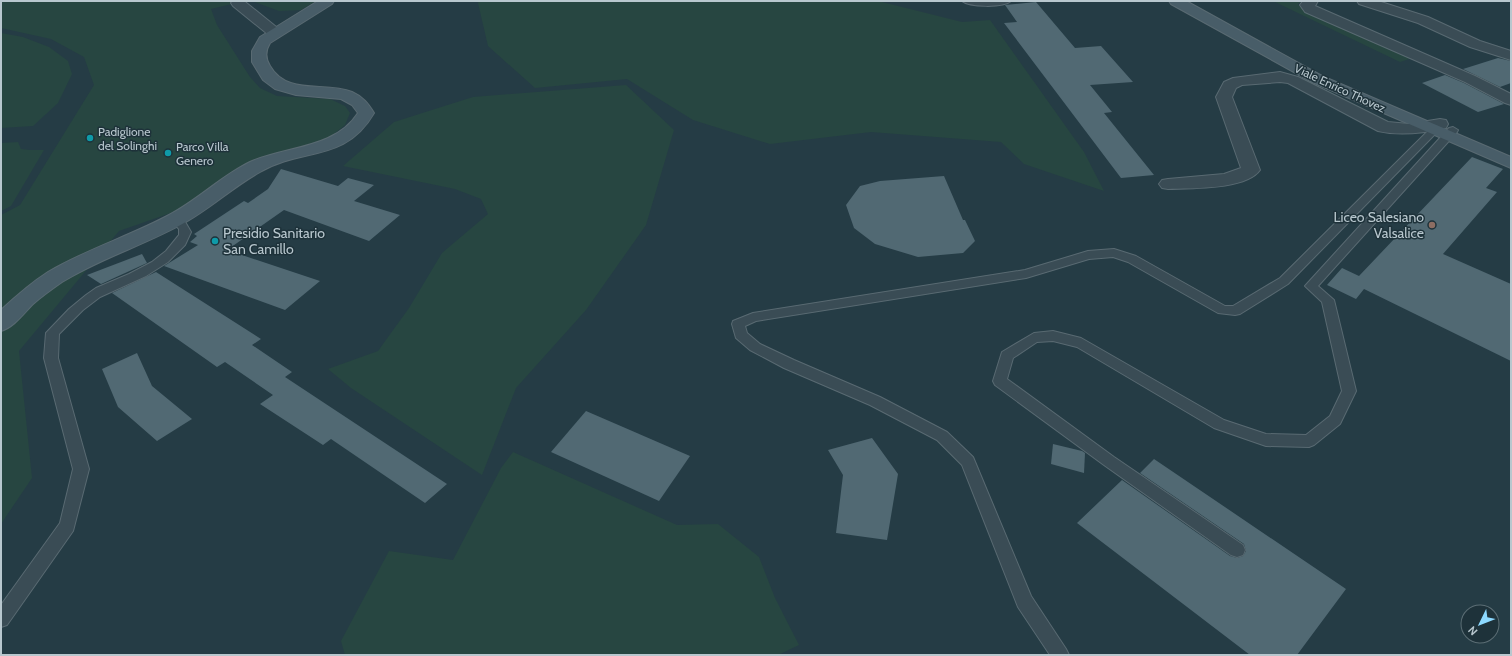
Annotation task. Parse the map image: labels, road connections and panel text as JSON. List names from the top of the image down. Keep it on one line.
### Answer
{"streets":{"street":["Viale Enrico Thovez"]},"places":["Padiglione del Solinghi","Parco Villa Genero","Liceo Salesiano Valsalice","Presidio Sanitario San Camillo"],"north":"bottom left"}
